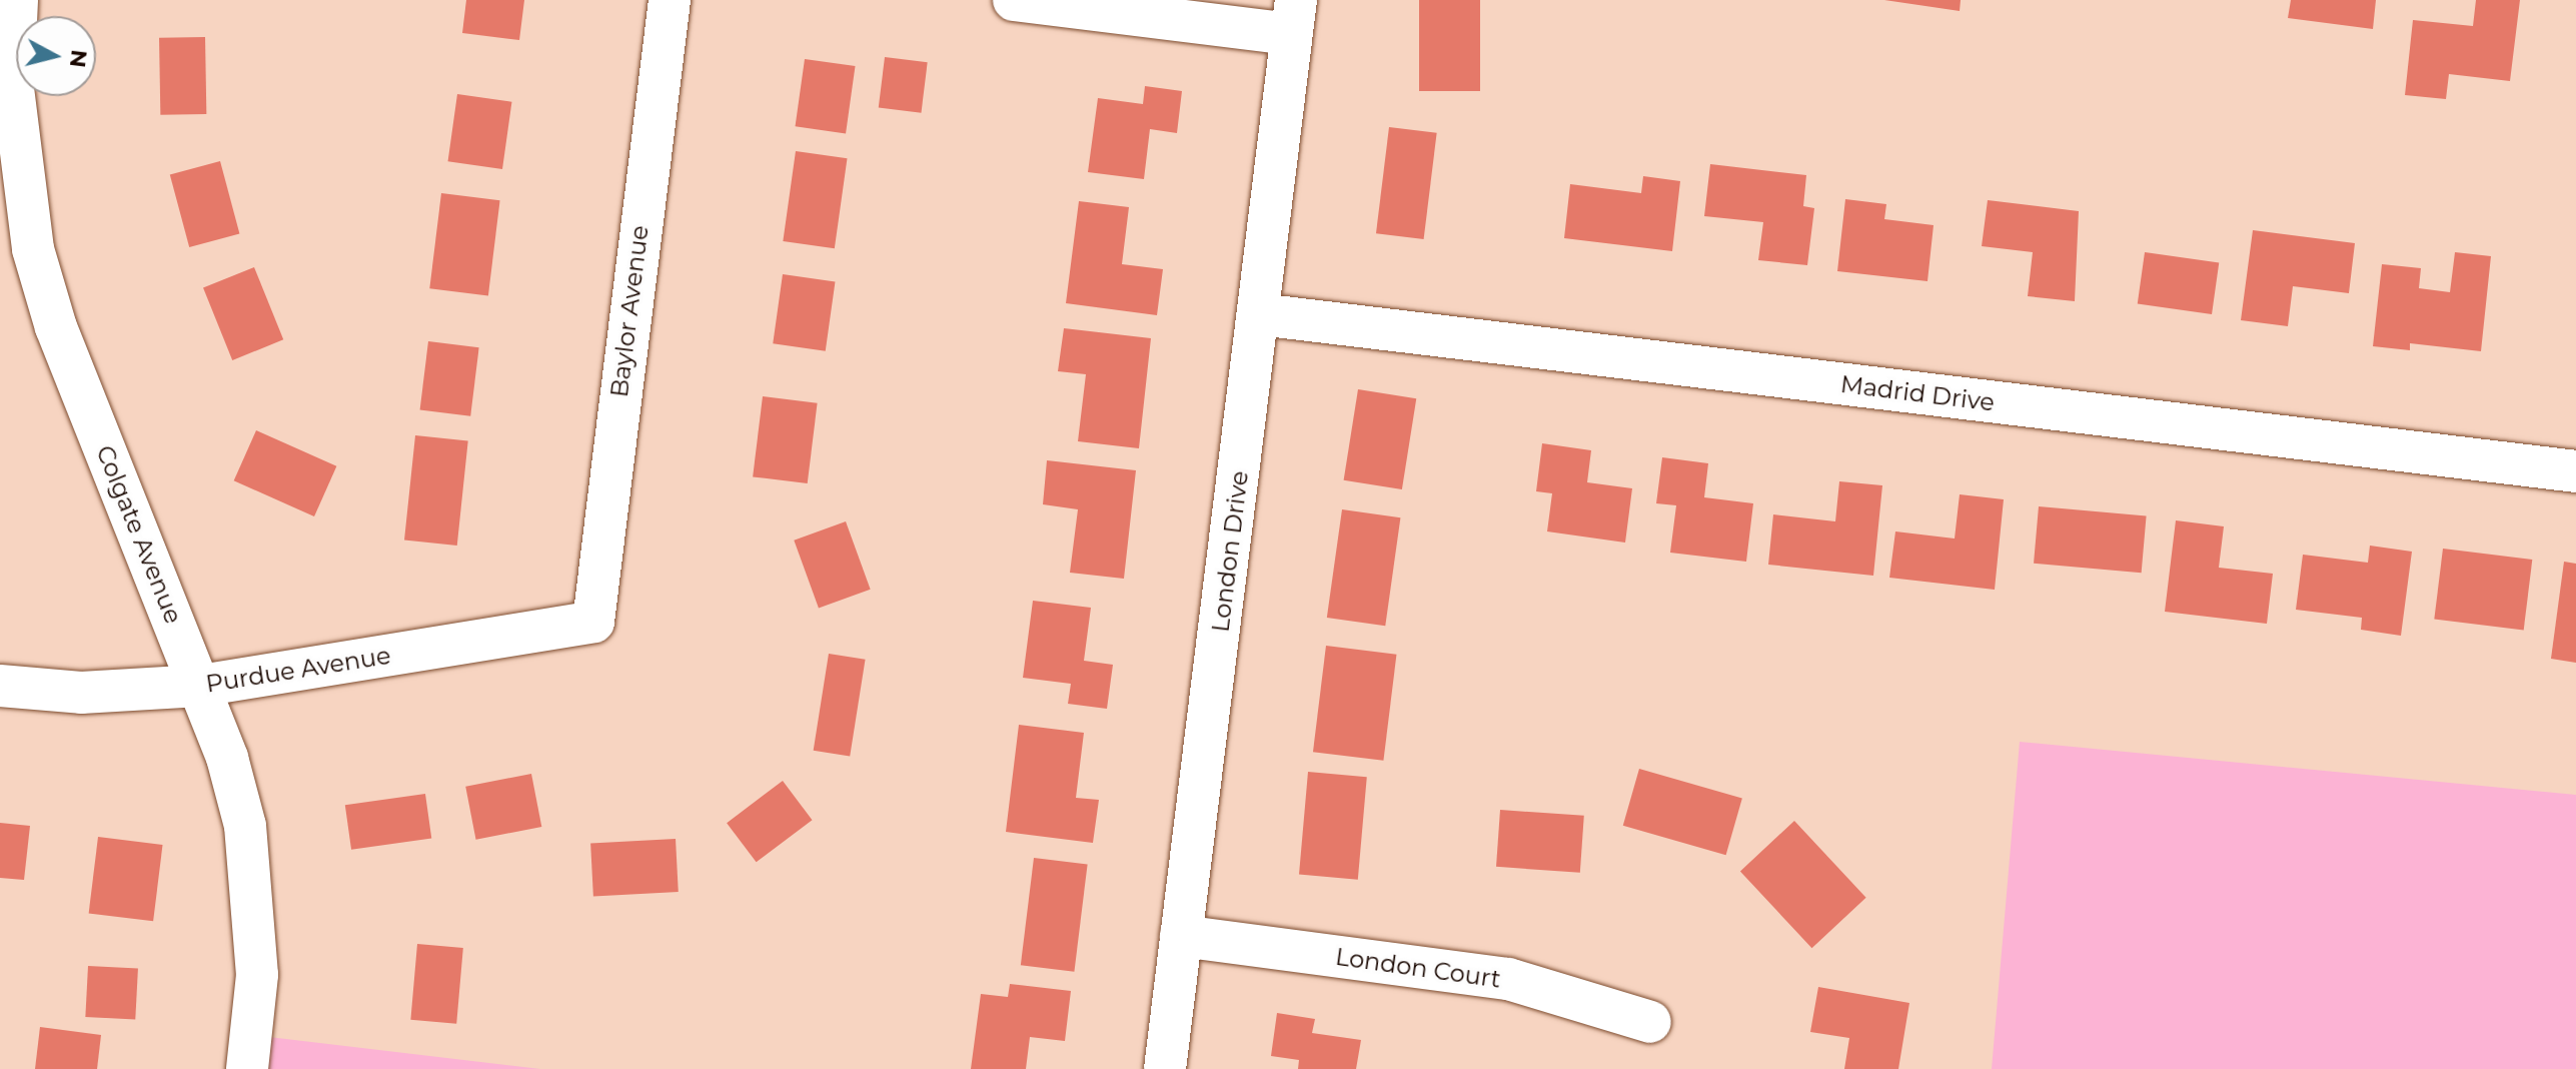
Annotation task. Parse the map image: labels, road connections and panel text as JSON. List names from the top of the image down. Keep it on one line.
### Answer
{"streets":{"street":["Baylor Avenue","Madrid Drive","Colgate Avenue","London Drive","Purdue Avenue","London Court"]},"crossings":[["Baylor Avenue","Purdue Avenue"],["Madrid Drive","London Drive"],["Colgate Avenue","Purdue Avenue"],["London Drive","London Court"]],"north":"right"}
